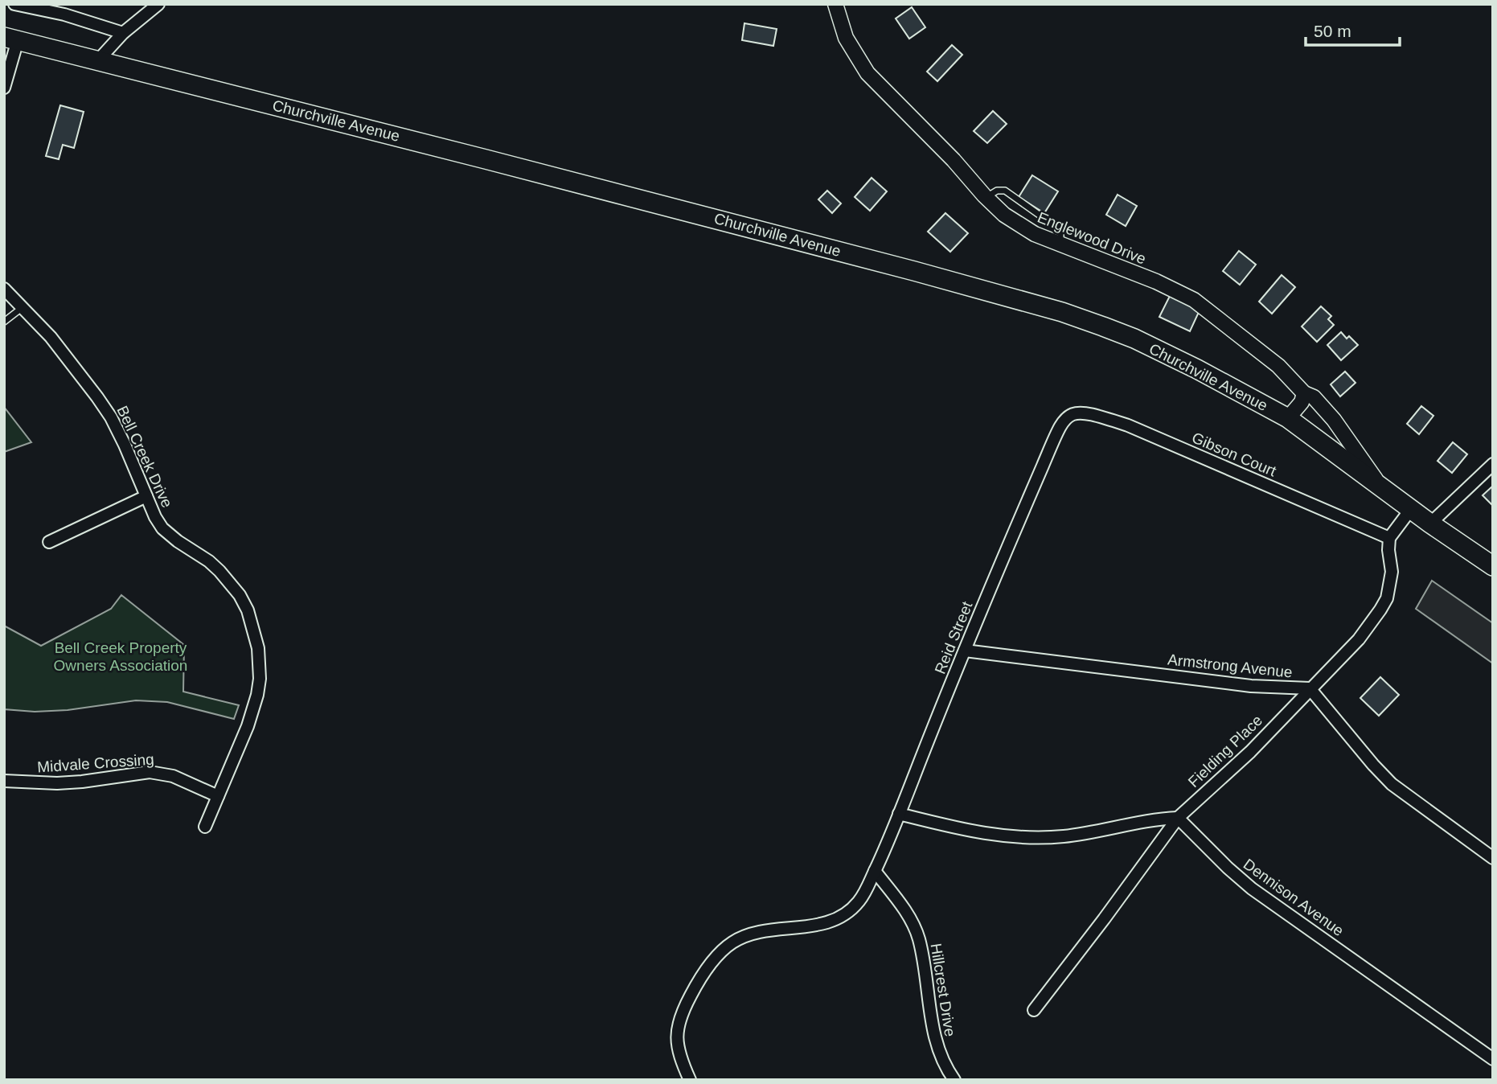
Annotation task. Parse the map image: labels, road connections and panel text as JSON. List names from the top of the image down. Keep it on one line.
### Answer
{"streets":{"main road":["Churchville Avenue"],"street":["Englewood Drive","Gibson Court","Bell Creek Drive","Reid Street","Armstrong Avenue","Fielding Place","Midvale Crossing","Dennison Avenue","Hillcrest Drive"]},"crossings":[["Churchville Avenue","Englewood Drive"],["Gibson Court","Reid Street"],["Gibson Court","Fielding Place"],["Bell Creek Drive","Midvale Crossing"],["Reid Street","Armstrong Avenue"],["Reid Street","Hillcrest Drive"],["Armstrong Avenue","Fielding Place"],["Fielding Place","Dennison Avenue"]],"parks":["Bell Creek Property Owners Association"],"scale_bar":"50 m"}
